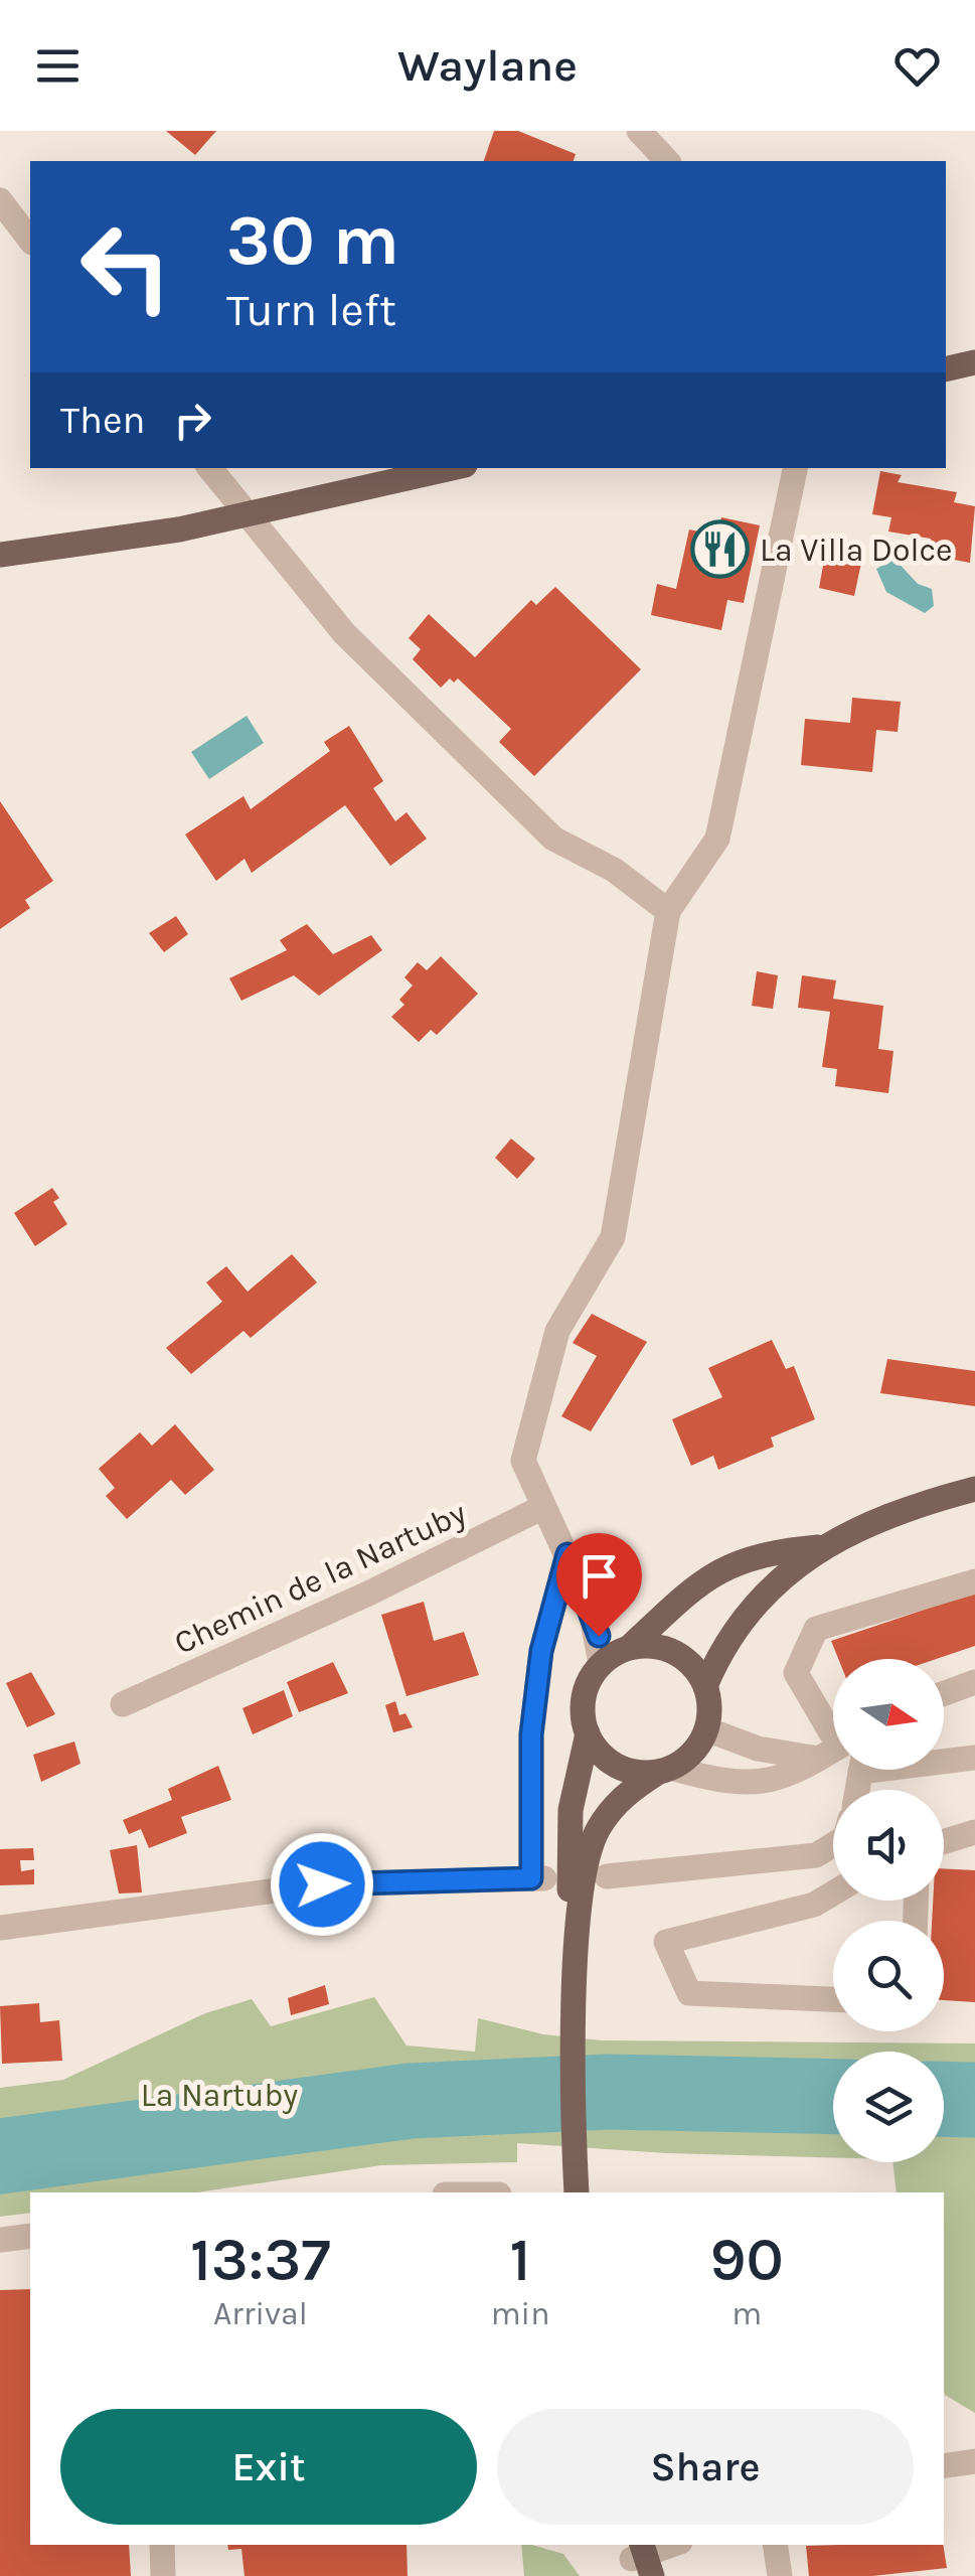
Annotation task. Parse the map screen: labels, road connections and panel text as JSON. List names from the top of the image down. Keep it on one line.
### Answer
{"streets":{"street":["Chemin de la Nartuby"]},"parks":["La Nartuby"],"places":{"restaurant":["La Villa Dolce"]},"north":"right","page":{"header":"Waylane","turn":["30 m","Turn left"],"then":"Then","eta":["13:37","Arrival","1","min","90","m"],"buttons":["Exit","Share"]}}
